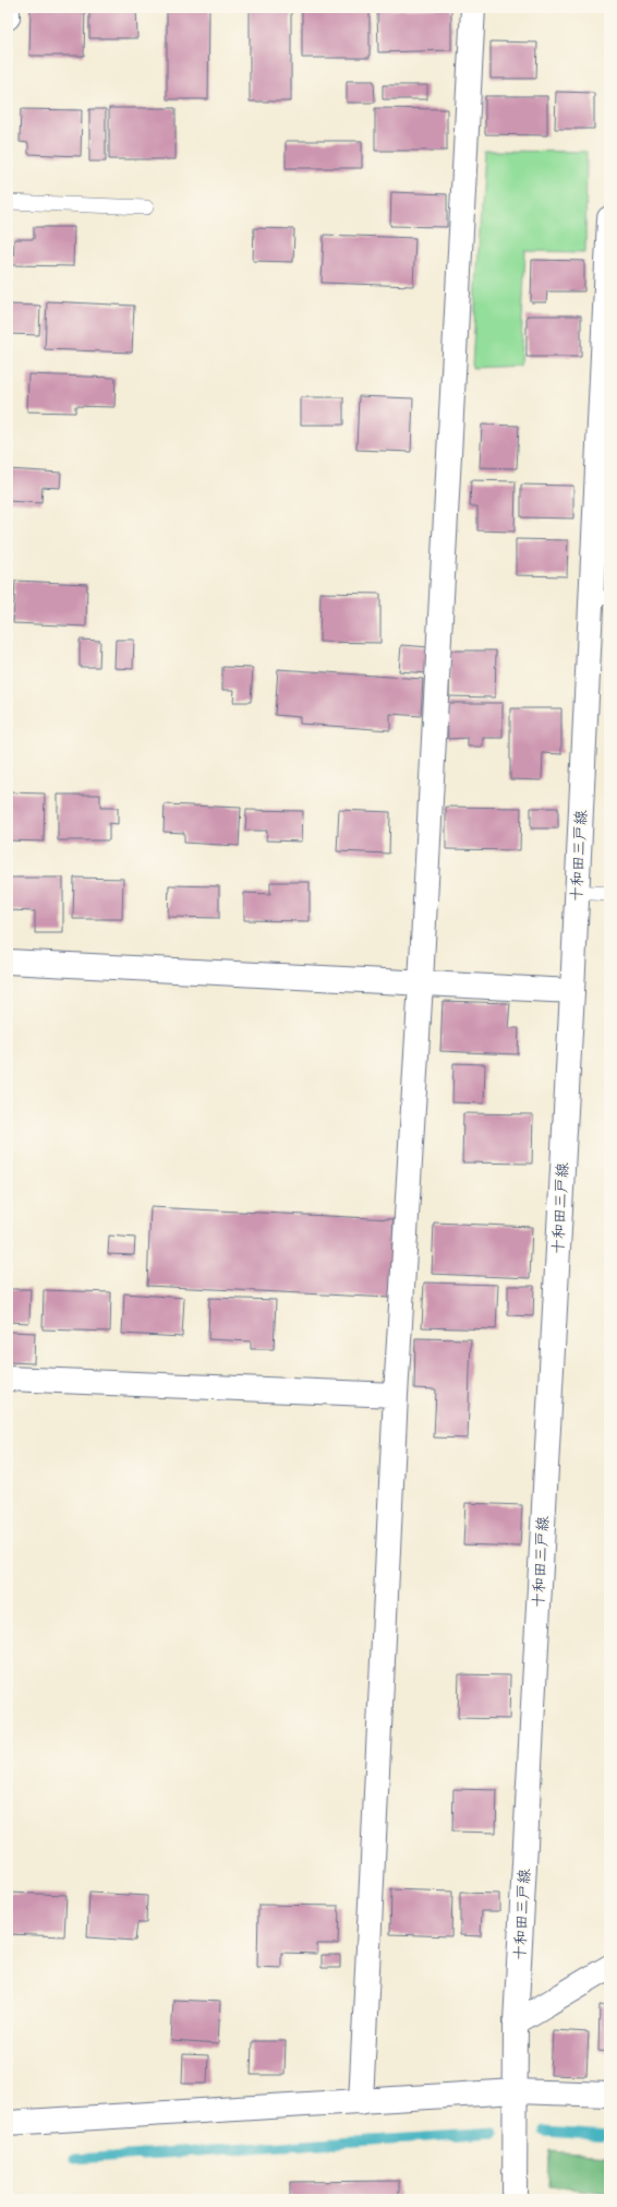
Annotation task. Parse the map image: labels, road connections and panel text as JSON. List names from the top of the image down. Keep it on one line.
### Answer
{"streets":{"street":["十和田三戸線"]}}
